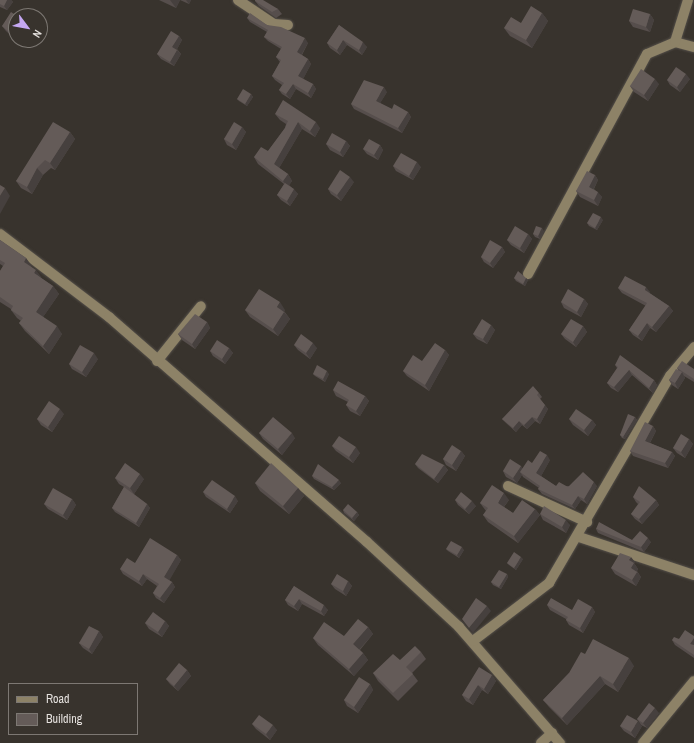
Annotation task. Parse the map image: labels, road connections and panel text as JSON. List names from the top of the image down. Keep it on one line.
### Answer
{"legend":["Road","Building"],"north":"bottom right"}
